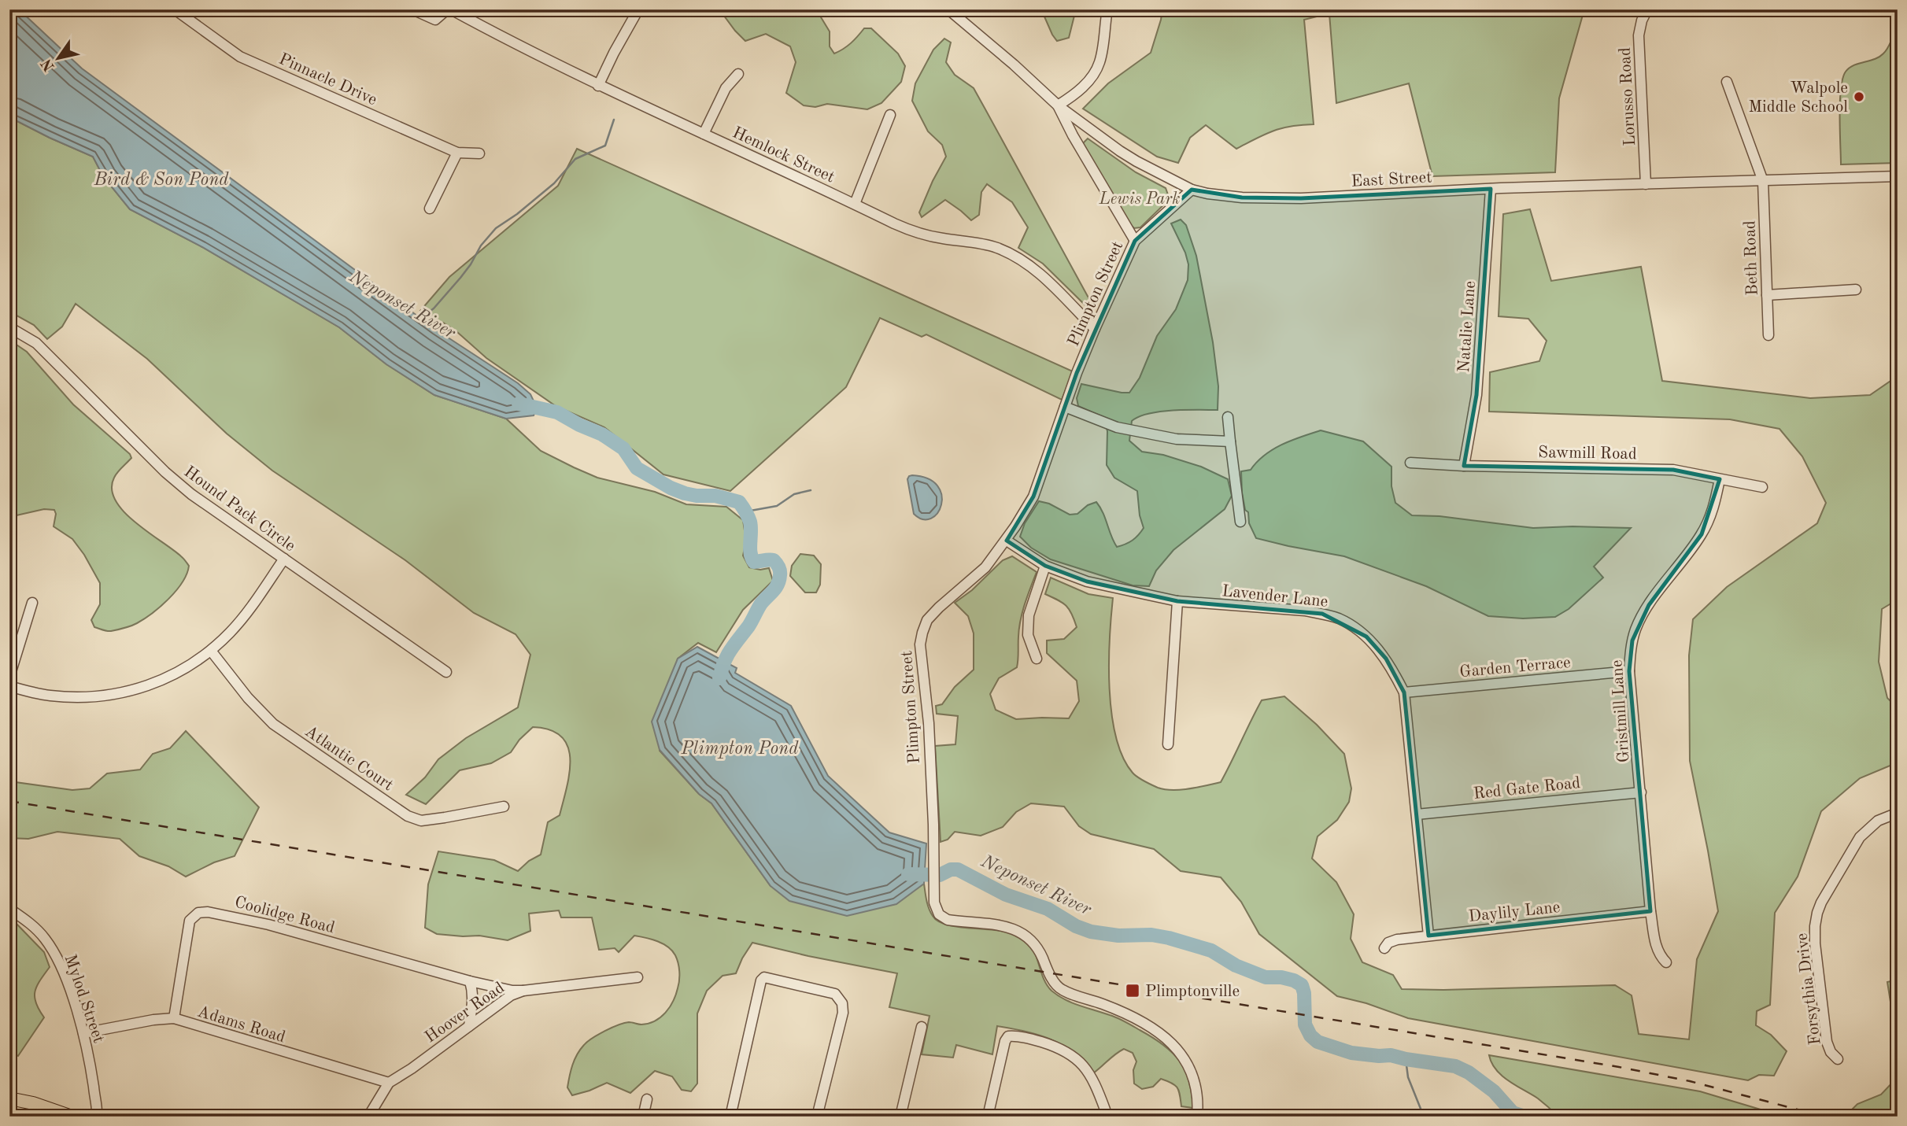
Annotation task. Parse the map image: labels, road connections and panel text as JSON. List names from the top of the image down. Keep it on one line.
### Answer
{"streets":{"street":["Pinnacle Drive","Lorusso Road","Hemlock Street","East Street","Beth Road","Plimpton Street","Natalie Lane","Sawmill Road","Hound Pack Circle","Lavender Lane","Garden Terrace","Gristmill Lane","Atlantic Court","Red Gate Road","Daylily Lane","Coolidge Road","Forsythia Drive","Mylod Street","Hoover Road","Adams Road"]},"crossings":[["Lorusso Road","East Street"],["Hemlock Street","Plimpton Street"],["East Street","Beth Road"],["East Street","Plimpton Street"],["East Street","Natalie Lane"],["Plimpton Street","Lavender Lane"],["Natalie Lane","Sawmill Road"],["Sawmill Road","Gristmill Lane"],["Lavender Lane","Garden Terrace"],["Lavender Lane","Red Gate Road"],["Lavender Lane","Daylily Lane"],["Garden Terrace","Gristmill Lane"],["Gristmill Lane","Red Gate Road"],["Gristmill Lane","Daylily Lane"],["Coolidge Road","Hoover Road"],["Coolidge Road","Adams Road"],["Mylod Street","Adams Road"],["Hoover Road","Adams Road"]],"water":["Bird & Son Pond","Neponset River","Plimpton Pond"],"parks":["Lewis Park"],"places":{"other":["Walpole Middle School"],"transit":["Plimptonville"]},"north":"bottom left"}
